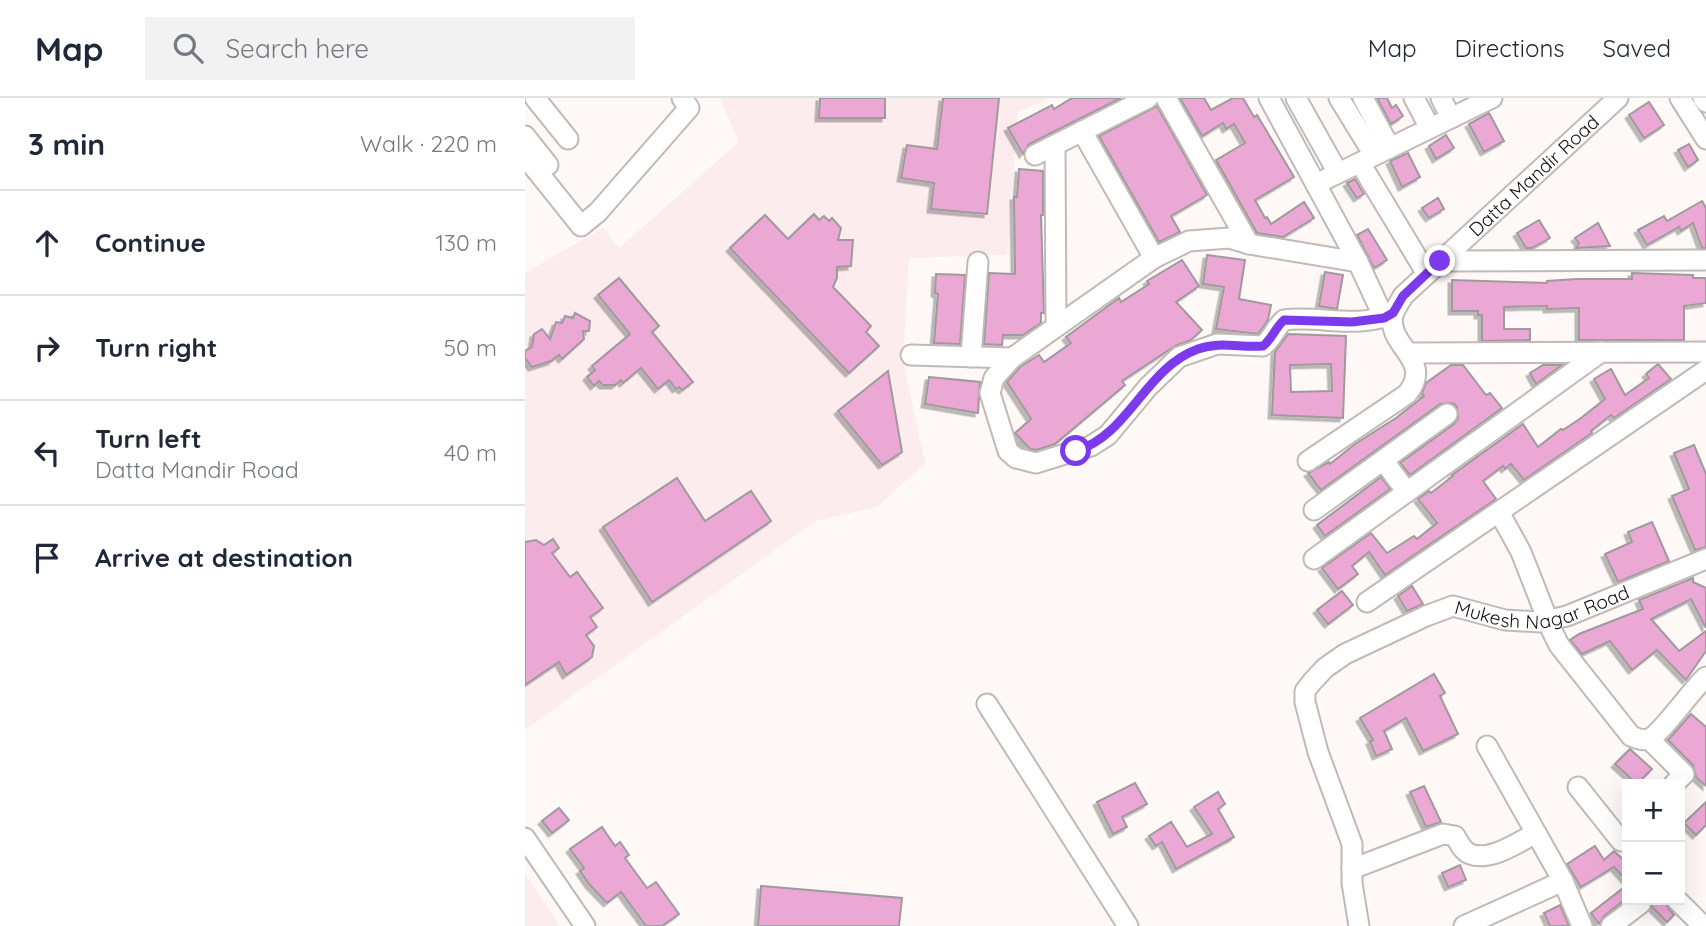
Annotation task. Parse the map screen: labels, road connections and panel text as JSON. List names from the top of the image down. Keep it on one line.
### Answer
{"streets":{"street":["Datta Mandir Road","Mukesh Nagar Road"]},"page":{"header":"Map","search":"Search here","nav":["Map","Directions","Saved"],"heading":["3 min","Walk · 220 m"],"list":[["Continue","130 m"],["Turn right","50 m"],["Turn left","Datta Mandir Road","40 m"],"Arrive at destination"],"map_buttons":["+","−"]}}
